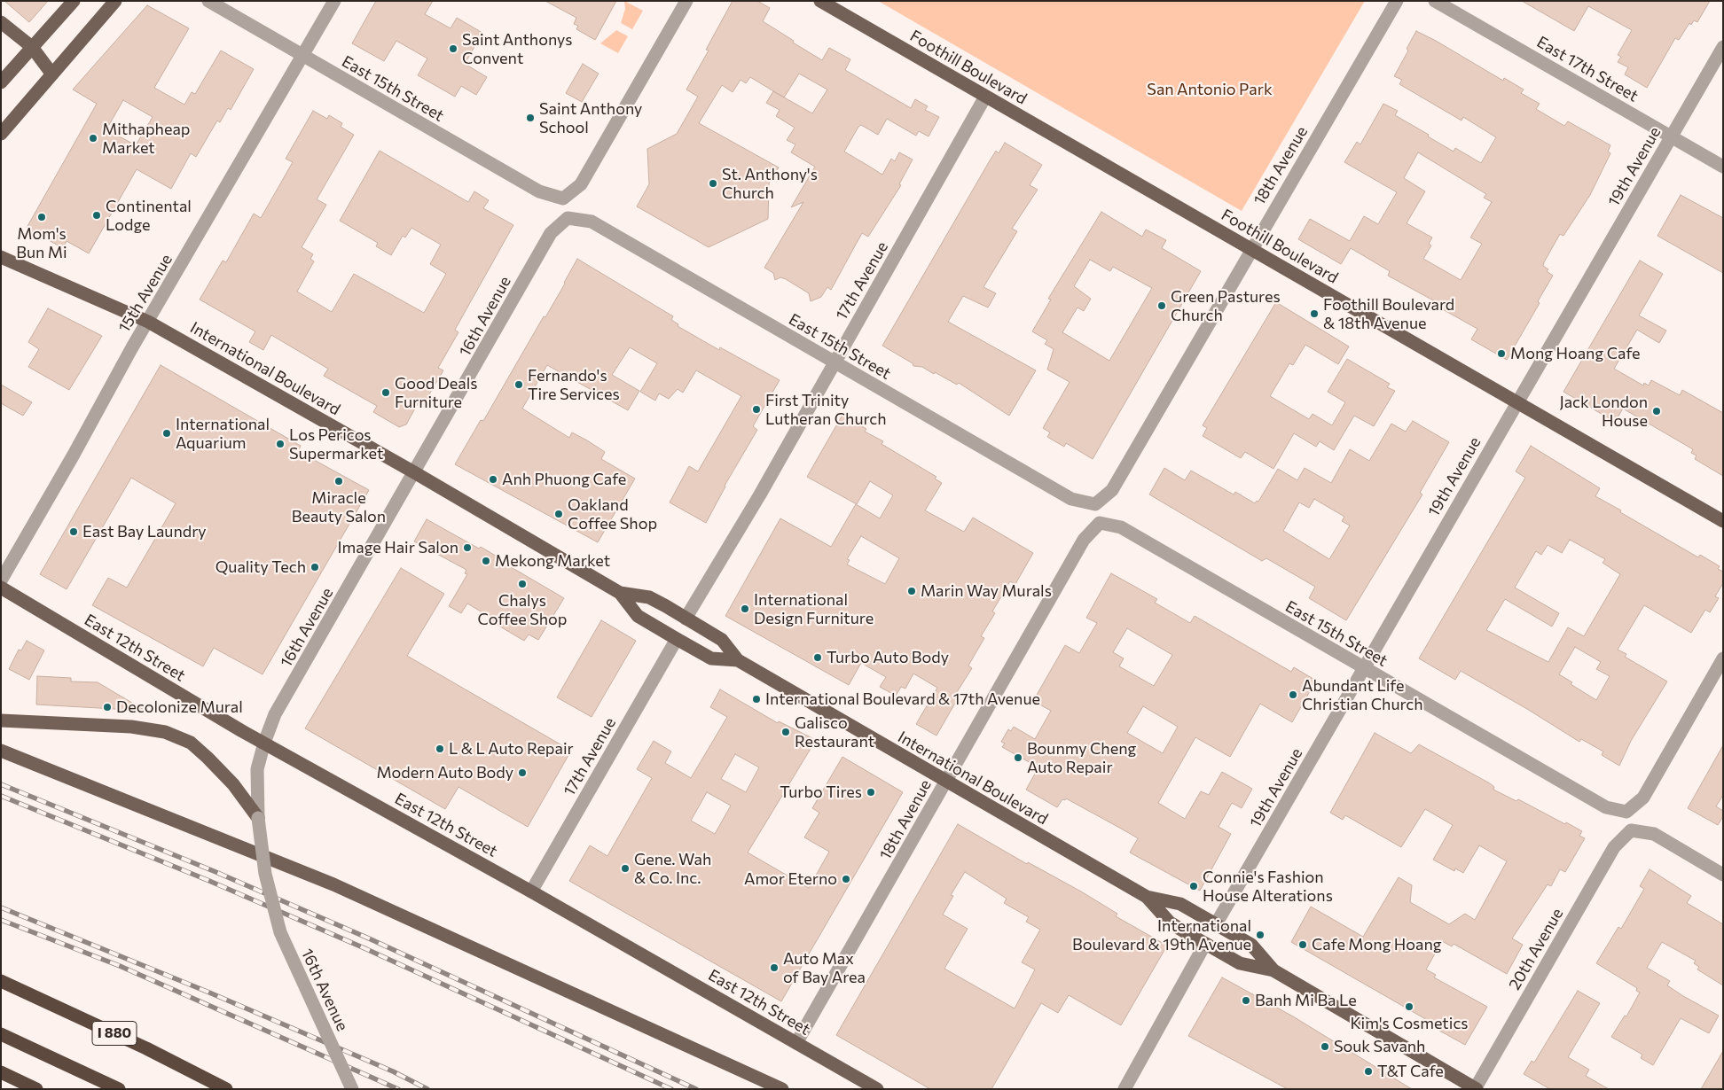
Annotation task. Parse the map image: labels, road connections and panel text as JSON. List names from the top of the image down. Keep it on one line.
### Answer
{"streets":{"highway":["I 880"],"main road":["Foothill Boulevard","International Boulevard","East 12th Street"],"street":["East 17th Street","East 15th Street","18th Avenue","19th Avenue","17th Avenue","15th Avenue","16th Avenue","20th Avenue"]},"crossings":[["Foothill Boulevard","18th Avenue"],["Foothill Boulevard","19th Avenue"],["Foothill Boulevard","17th Avenue"],["East 17th Street","19th Avenue"],["East 15th Street","18th Avenue"],["East 15th Street","19th Avenue"],["East 15th Street","17th Avenue"],["East 15th Street","15th Avenue"],["East 15th Street","16th Avenue"],["18th Avenue","International Boulevard"],["18th Avenue","East 12th Street"],["19th Avenue","International Boulevard"],["17th Avenue","International Boulevard"],["17th Avenue","East 12th Street"],["15th Avenue","International Boulevard"],["16th Avenue","International Boulevard"],["16th Avenue","East 12th Street"],["International Boulevard","20th Avenue"]],"parks":["San Antonio Park"],"places":["Saint Anthonys Convent","Saint Anthony School","Mithapheap Market","St. Anthony's Church","Continental Lodge","Mom's Bun Mi","Green Pastures Church","Foothill Boulevard & 18th Avenue","Mong Hoang Cafe","Fernando's Tire Services","Good Deals Furniture","First Trinity Lutheran Church","Jack London House","International Aquarium","Los Pericos Supermarket","Anh Phuong Cafe","Miracle Beauty Salon","Oakland Coffee Shop","East Bay Laundry","Image Hair Salon","Mekong Market","Quality Tech","Chalys Coffee Shop","Marin Way Murals","International Design Furniture","Turbo Auto Body","Abundant Life Christian Church","International Boulevard & 17th Avenue","Decolonize Mural","Galisco Restaurant","L & L Auto Repair","Bounmy Cheng Auto Repair","Modern Auto Body","Turbo Tires","Gene. Wah & Co. Inc.","Amor Eterno","Connie's Fashion House Alterations","International Boulevard & 19th Avenue","Cafe Mong Hoang","Auto Max of Bay Area","Banh Mi Ba Le","Kim's Cosmetics","Souk Savanh","T&T Cafe"]}
